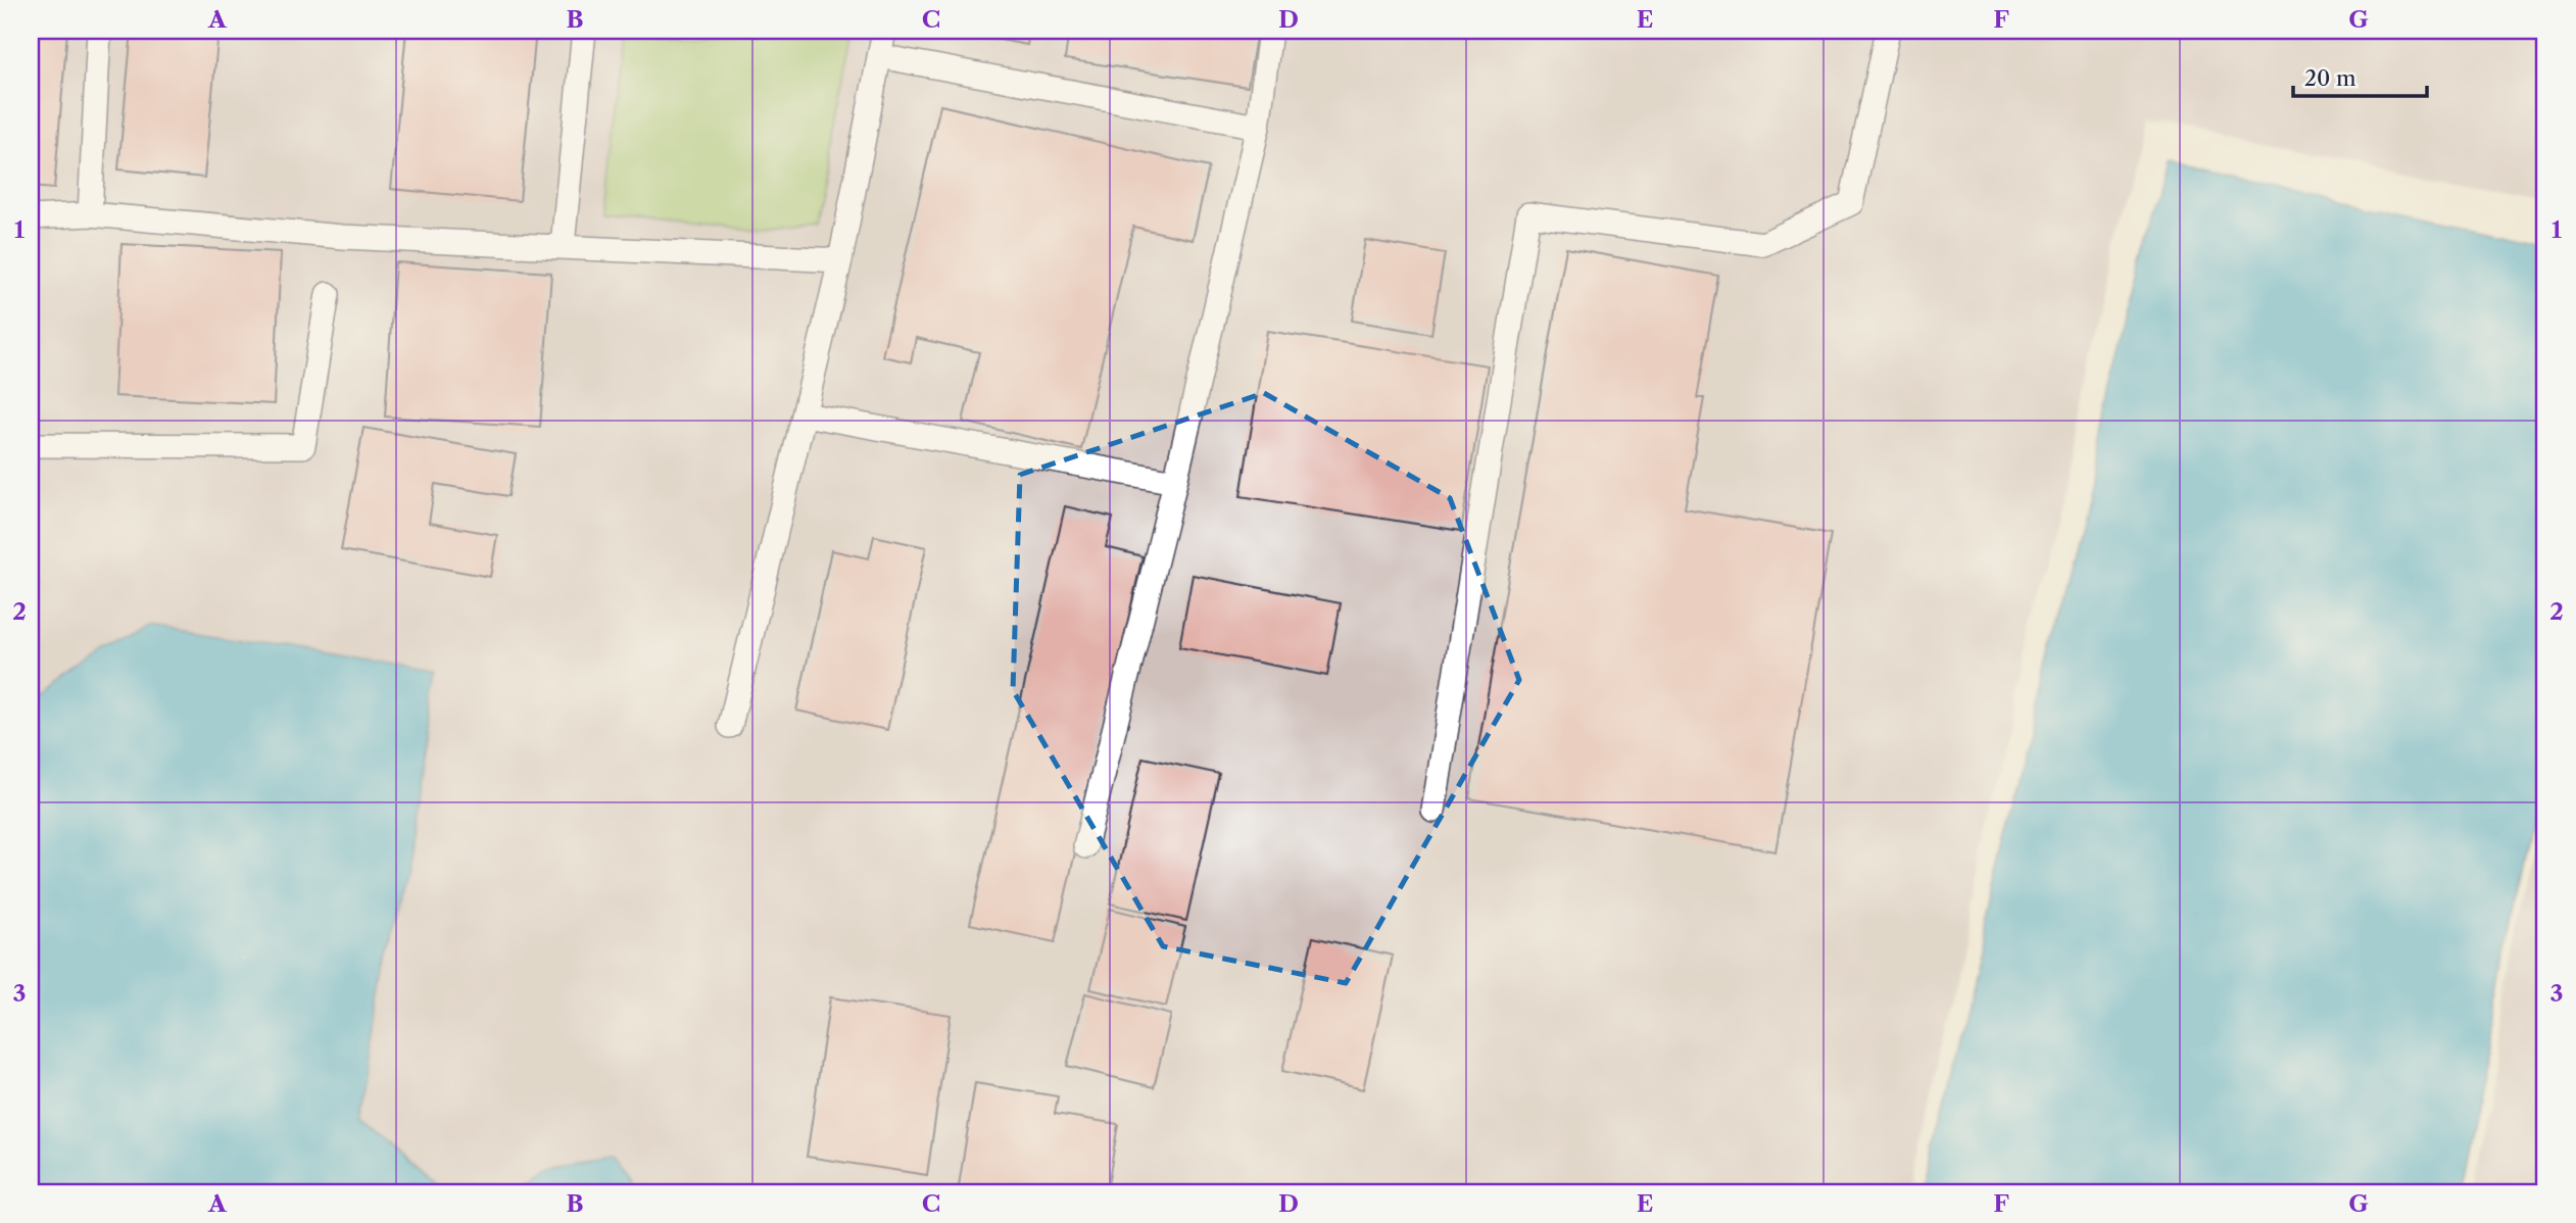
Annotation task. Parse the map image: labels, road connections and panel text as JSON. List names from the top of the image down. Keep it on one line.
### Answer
{"scale_bar":"20 m","grid":{"columns":["A","B","C","D","E","F","G"],"rows":["1","2","3"]}}
